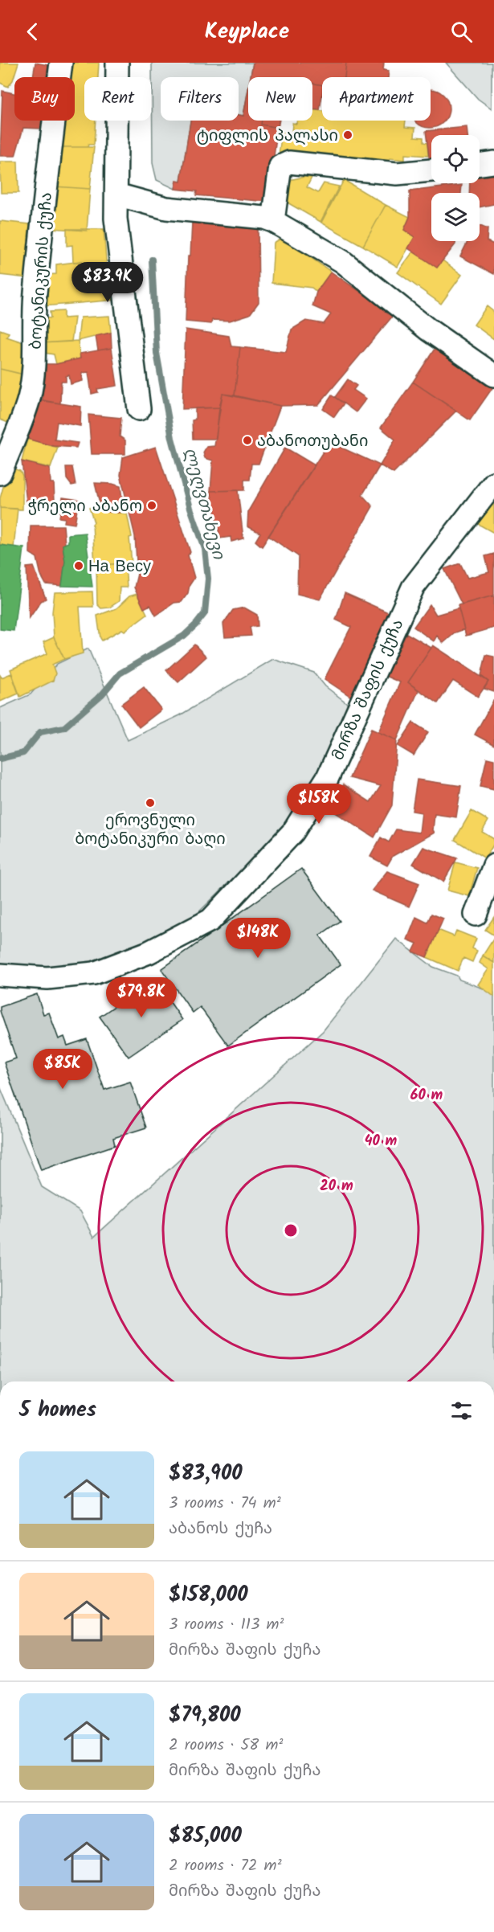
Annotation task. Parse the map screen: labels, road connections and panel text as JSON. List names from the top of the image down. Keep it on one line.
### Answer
{"streets":{"street":["ბოტანიკურის ქუჩა","მირზა შაფის ქუჩა"]},"water":["ლეღვთახევი"],"places":["ტიფლის პალასი","აბანოთუბანი","ჭრელი აბანო","На Весу","ეროვნული ბოტანიკური ბაღი"],"page":{"header":"Keyplace","chip":["Buy","Rent","Filters","New","Apartment"],"price":["$83.9K","$158K","$148K","$79.8K","$85K"],"heading":"5 homes","list":[{"name":"$83,900","note":"3 rooms · 74 m² · აბანოს ქუჩა"},{"name":"$158,000","note":"3 rooms · 113 m² · მირზა შაფის ქუჩა"},{"name":"$79,800","note":"2 rooms · 58 m² · მირზა შაფის ქუჩა"},{"name":"$85,000","note":"2 rooms · 72 m² · მირზა შაფის ქუჩა"}]},"rings":["60 m","40 m","20 m"]}
